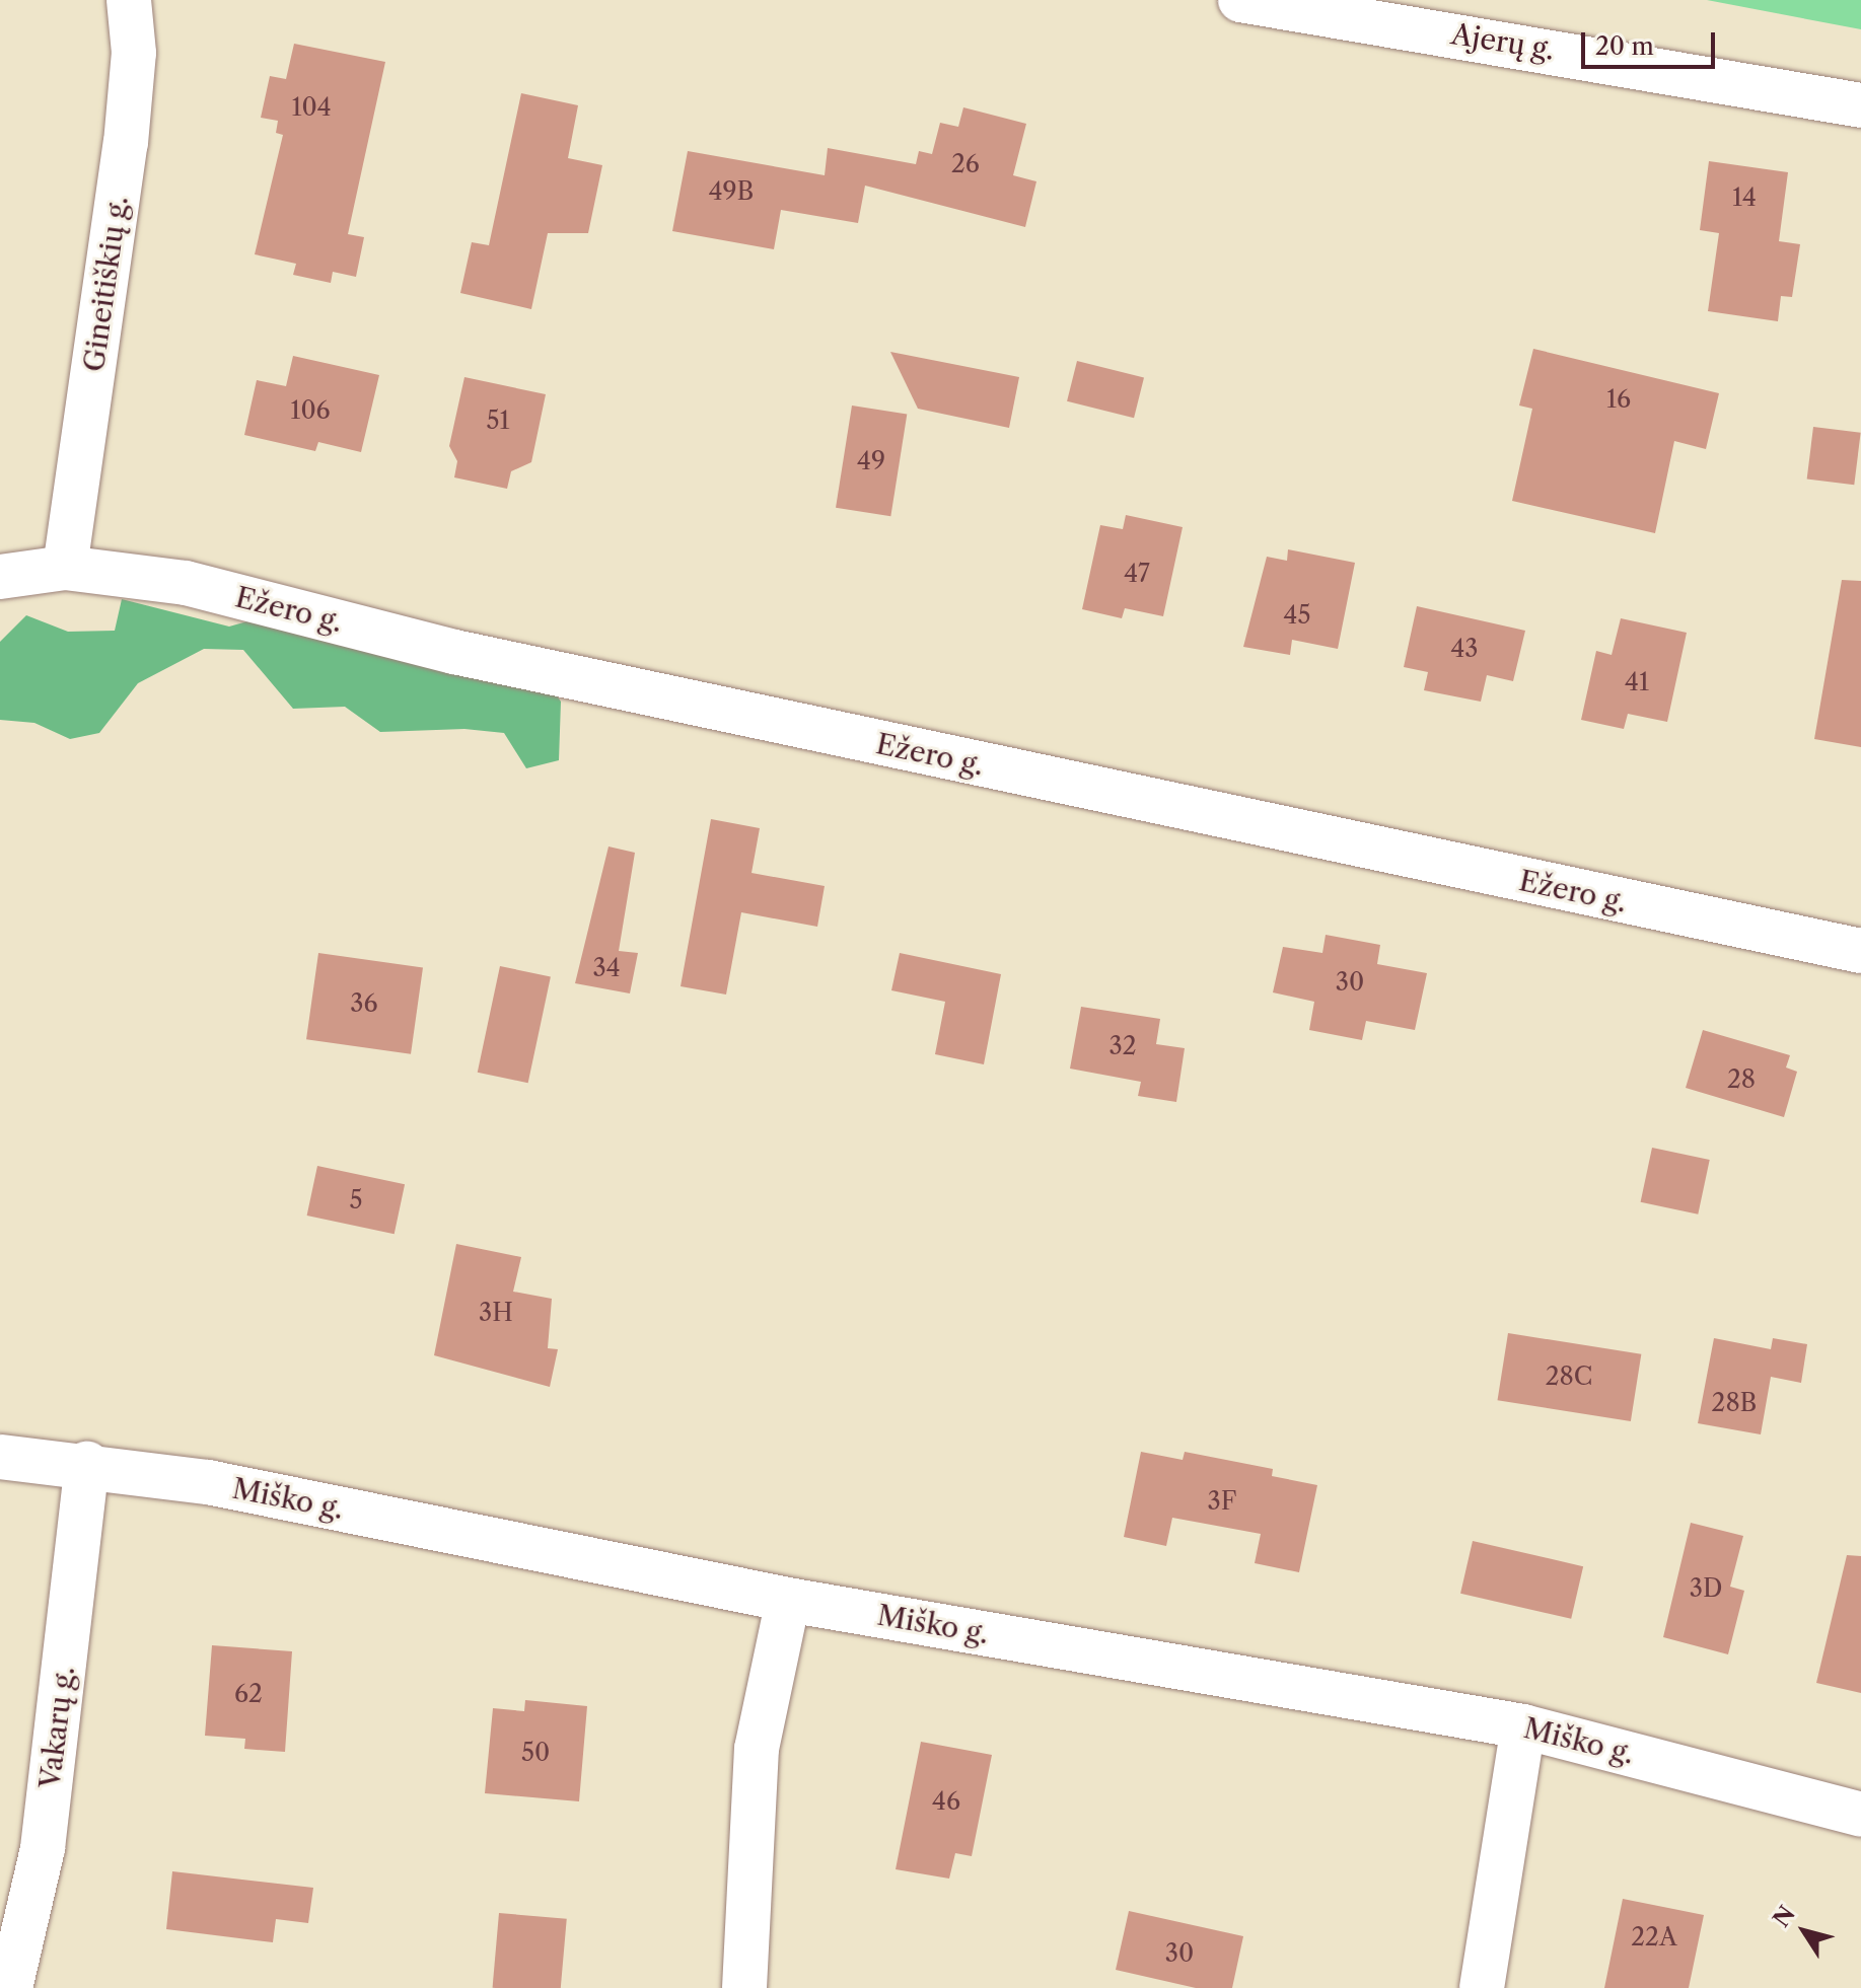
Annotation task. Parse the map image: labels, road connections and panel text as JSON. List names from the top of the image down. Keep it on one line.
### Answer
{"streets":{"street":["Ajerų g.","Gineitiškių g.","Ežero g.","Miško g.","Vakarų g."]},"crossings":[["Gineitiškių g.","Ežero g."],["Miško g.","Vakarų g."]],"house_numbers":["104","26","49B","14","16","106","51","49","47","45","43","41","34","30","36","32","28","5","3H","28C","28B","3F","3D","62","50","46","22A","30"],"scale_bar":"20 m","north":"top left"}
